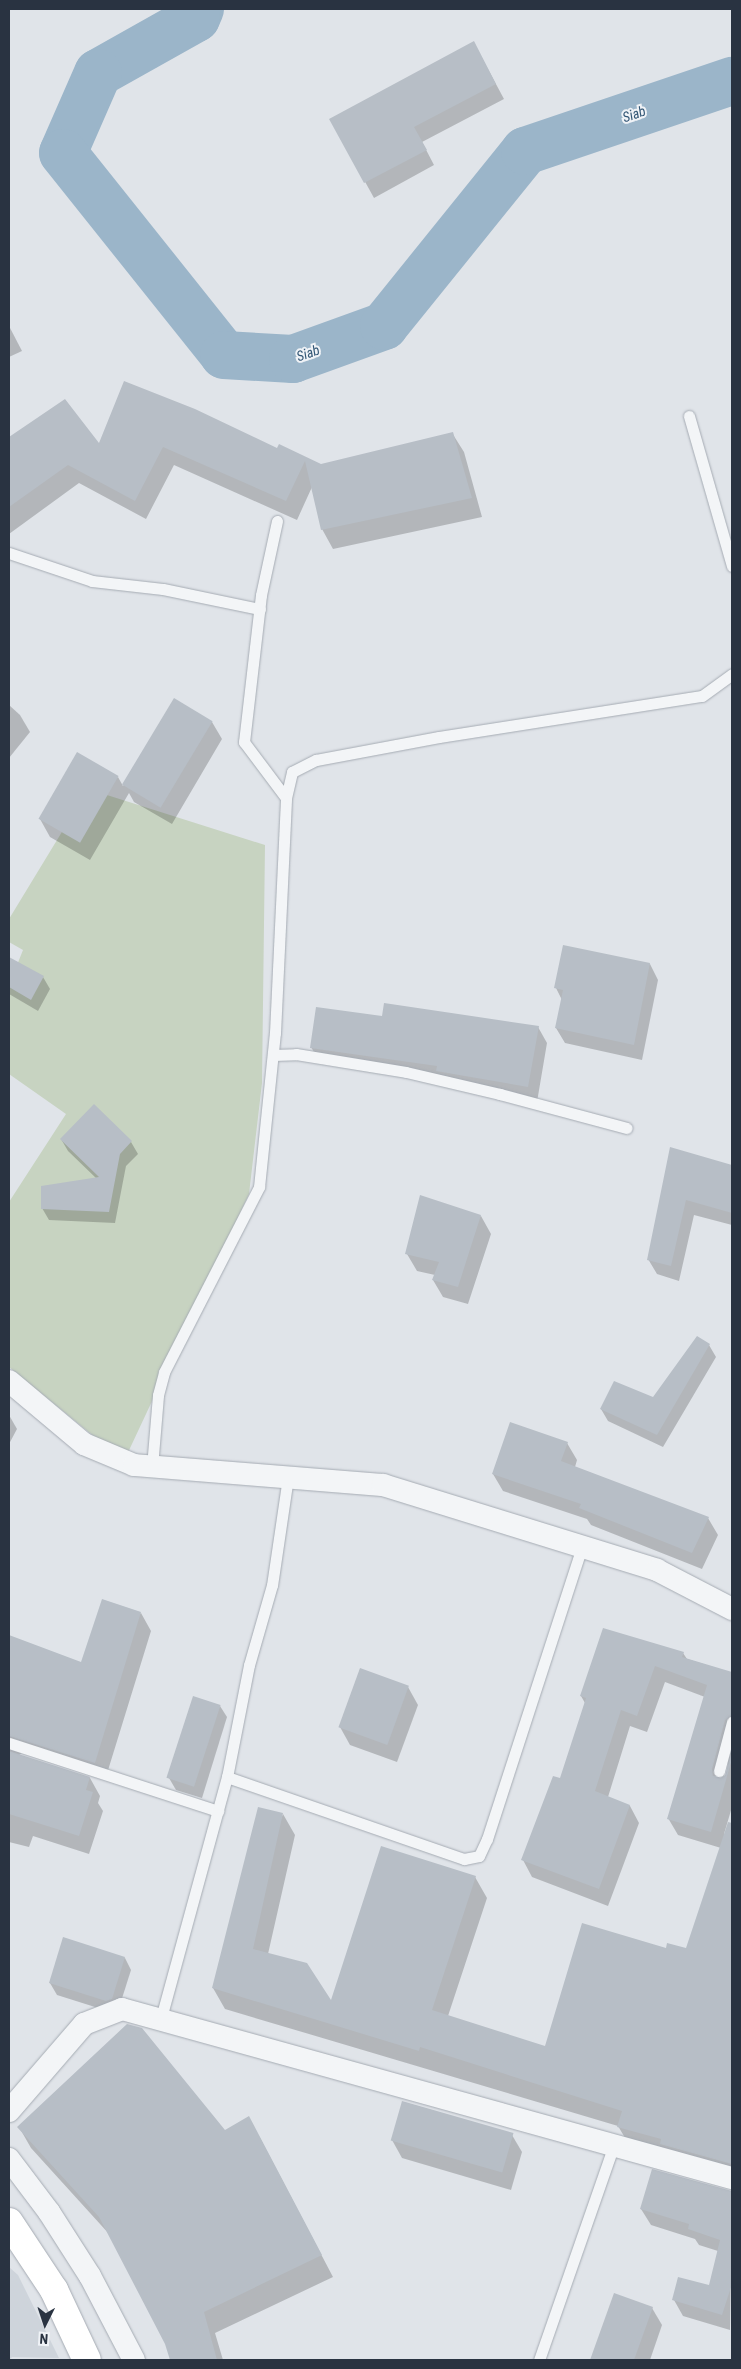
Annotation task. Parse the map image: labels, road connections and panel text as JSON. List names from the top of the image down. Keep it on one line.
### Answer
{"water":["Siab"],"north":"bottom"}
